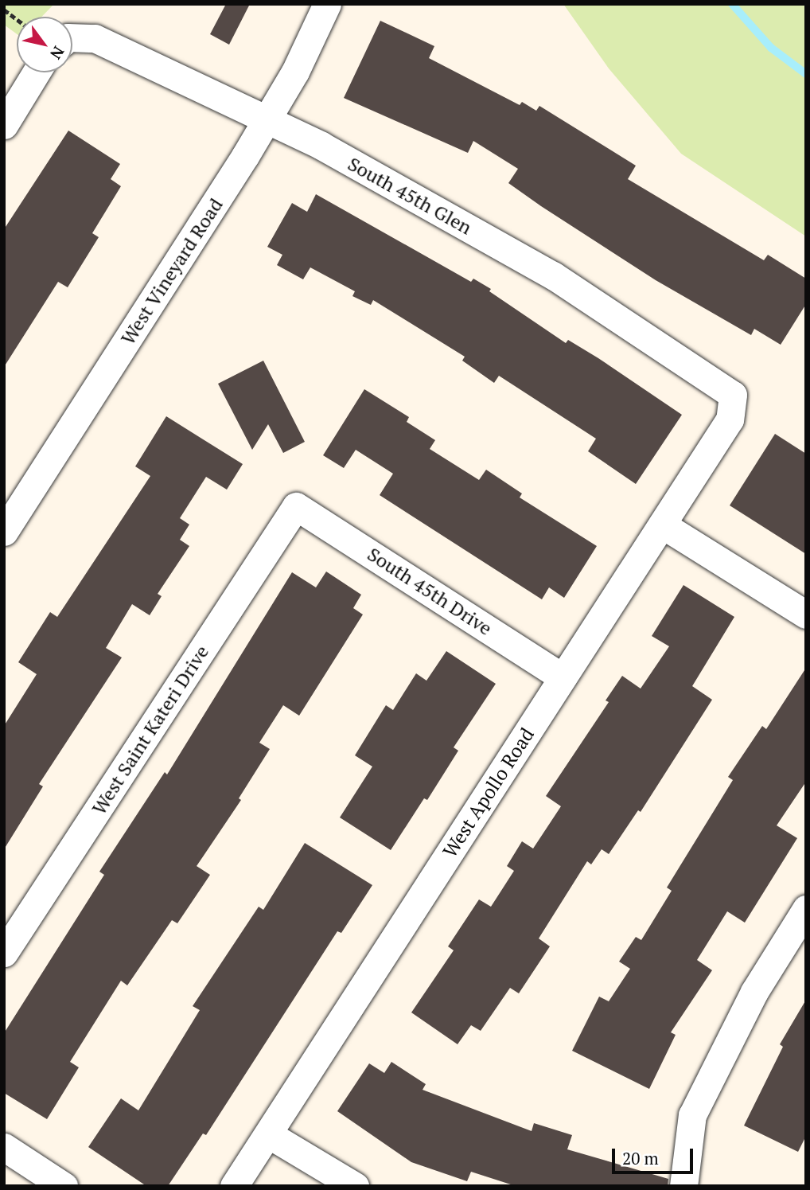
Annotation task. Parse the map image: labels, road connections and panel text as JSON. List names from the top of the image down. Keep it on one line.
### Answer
{"streets":{"street":["South 45th Glen","West Vineyard Road","South 45th Drive","West Saint Kateri Drive","West Apollo Road"]},"crossings":[["South 45th Glen","West Vineyard Road"],["South 45th Glen","West Apollo Road"],["South 45th Drive","West Saint Kateri Drive"],["South 45th Drive","West Apollo Road"]],"scale_bar":"20 m","north":"bottom right"}
